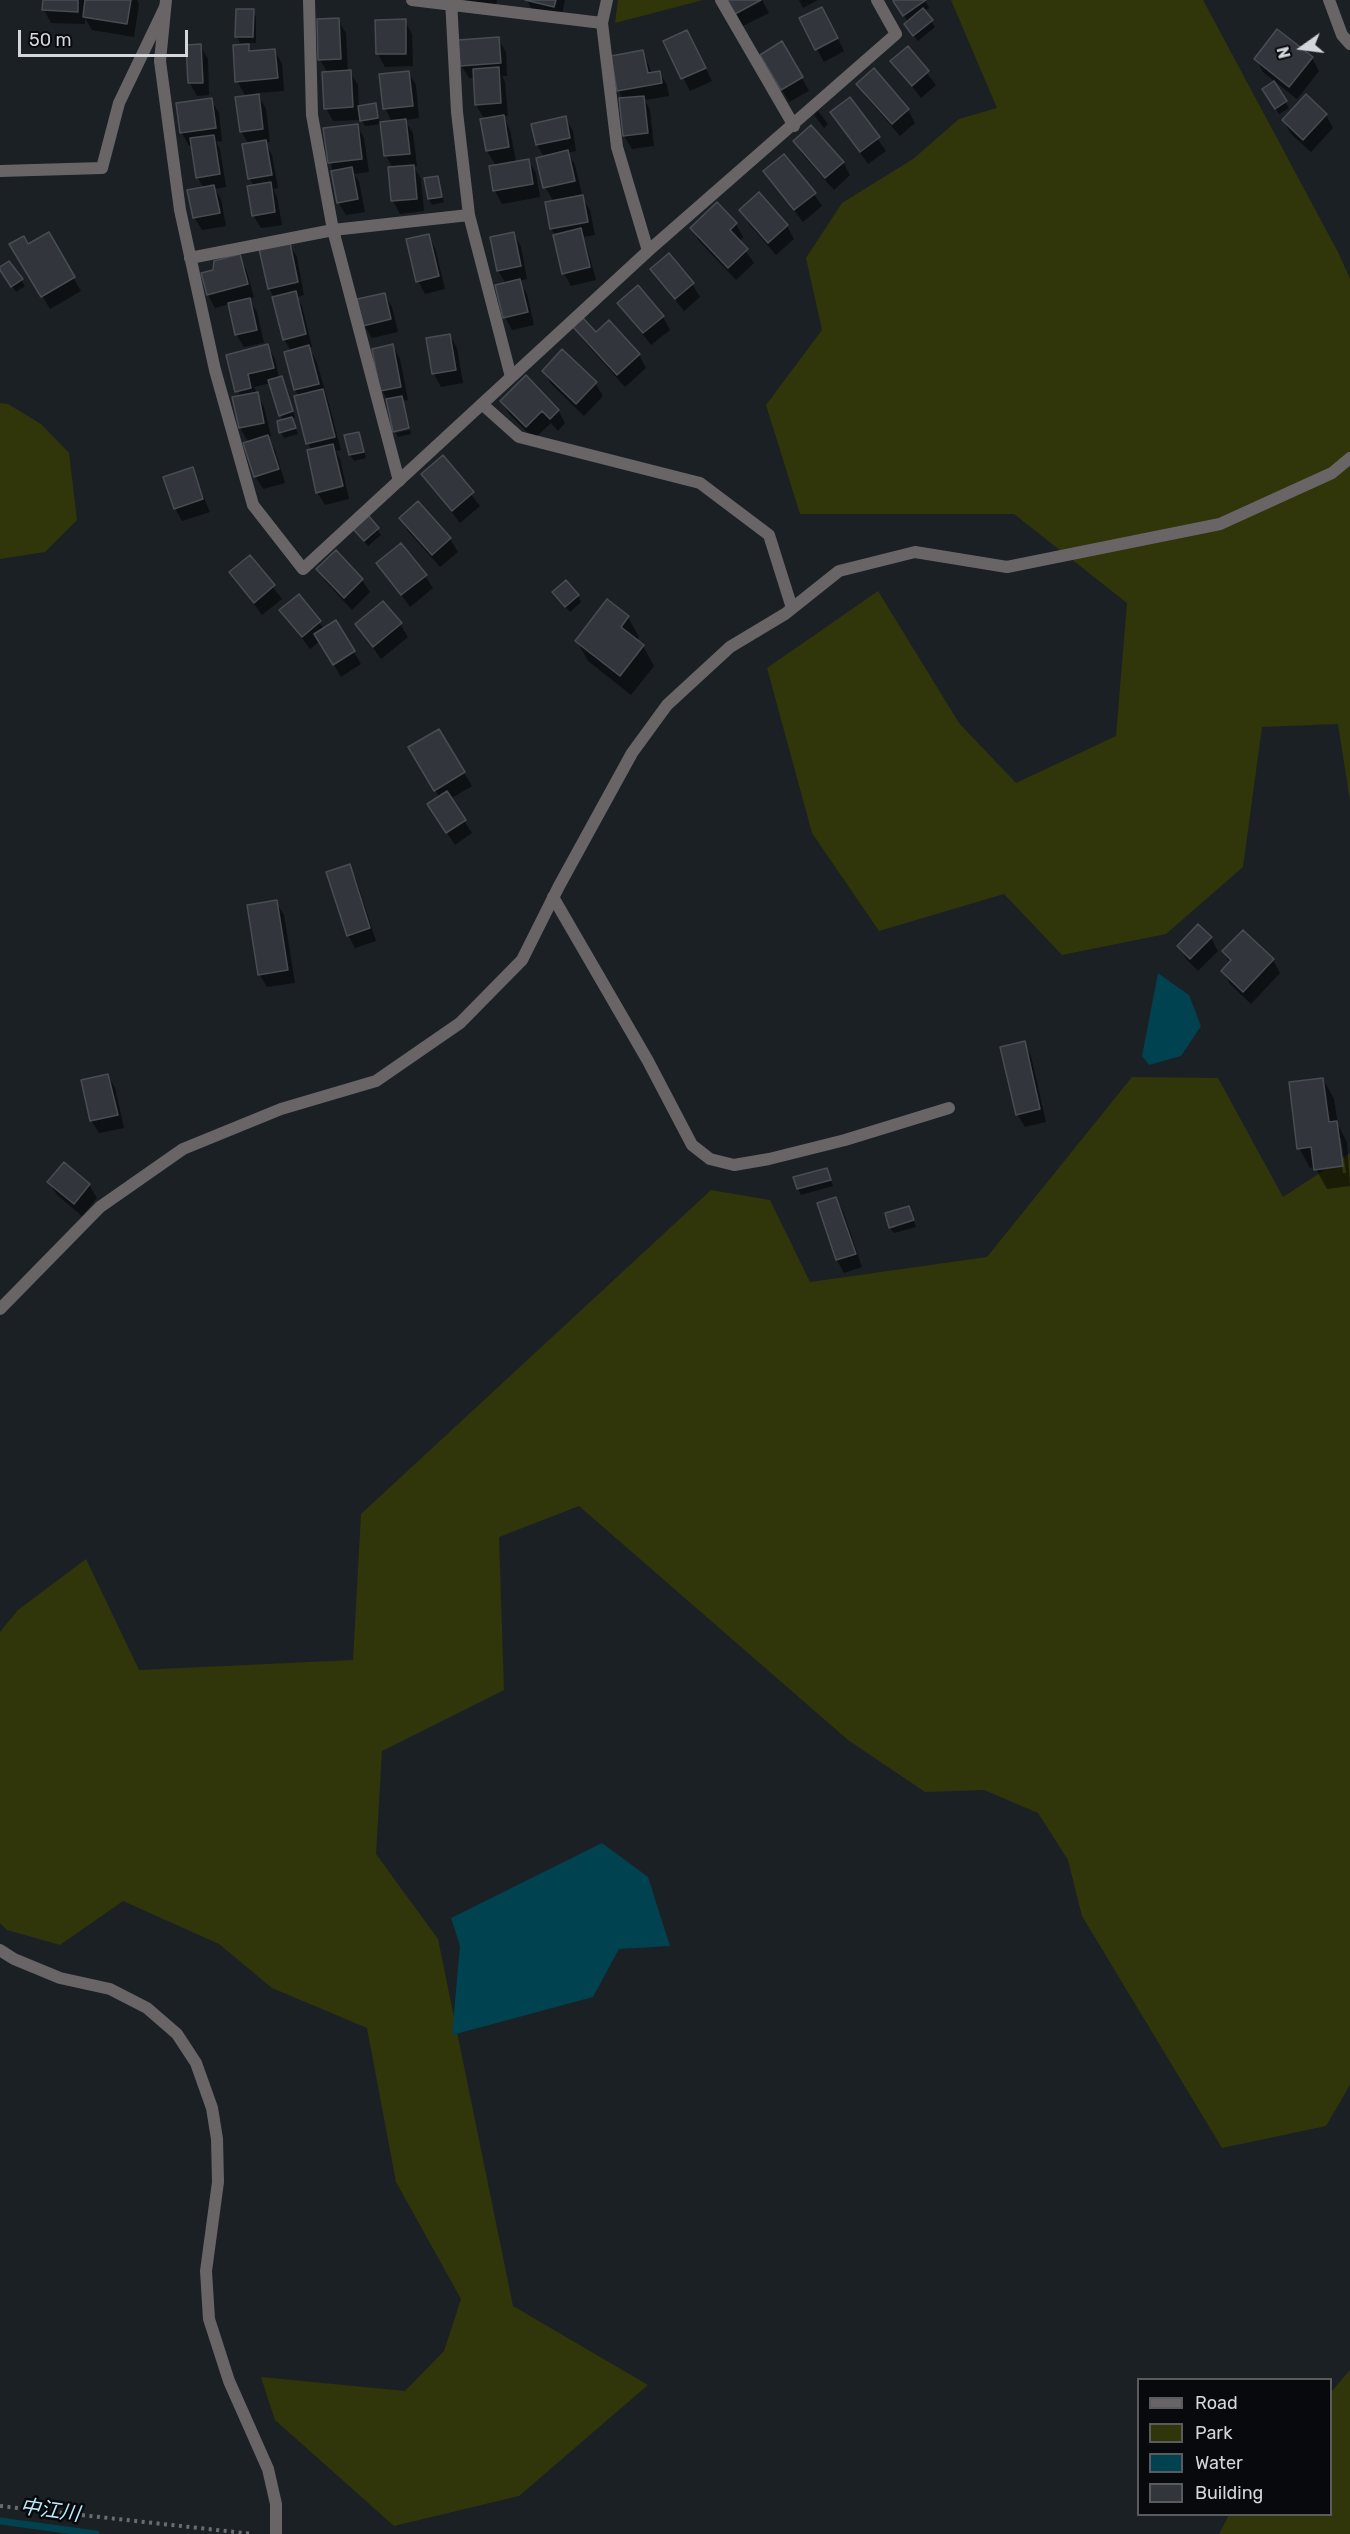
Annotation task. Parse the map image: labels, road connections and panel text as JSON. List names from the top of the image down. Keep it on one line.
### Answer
{"water":["中江川"],"legend":["Road","Park","Water","Building"],"scale_bar":"50 m","north":"left"}
